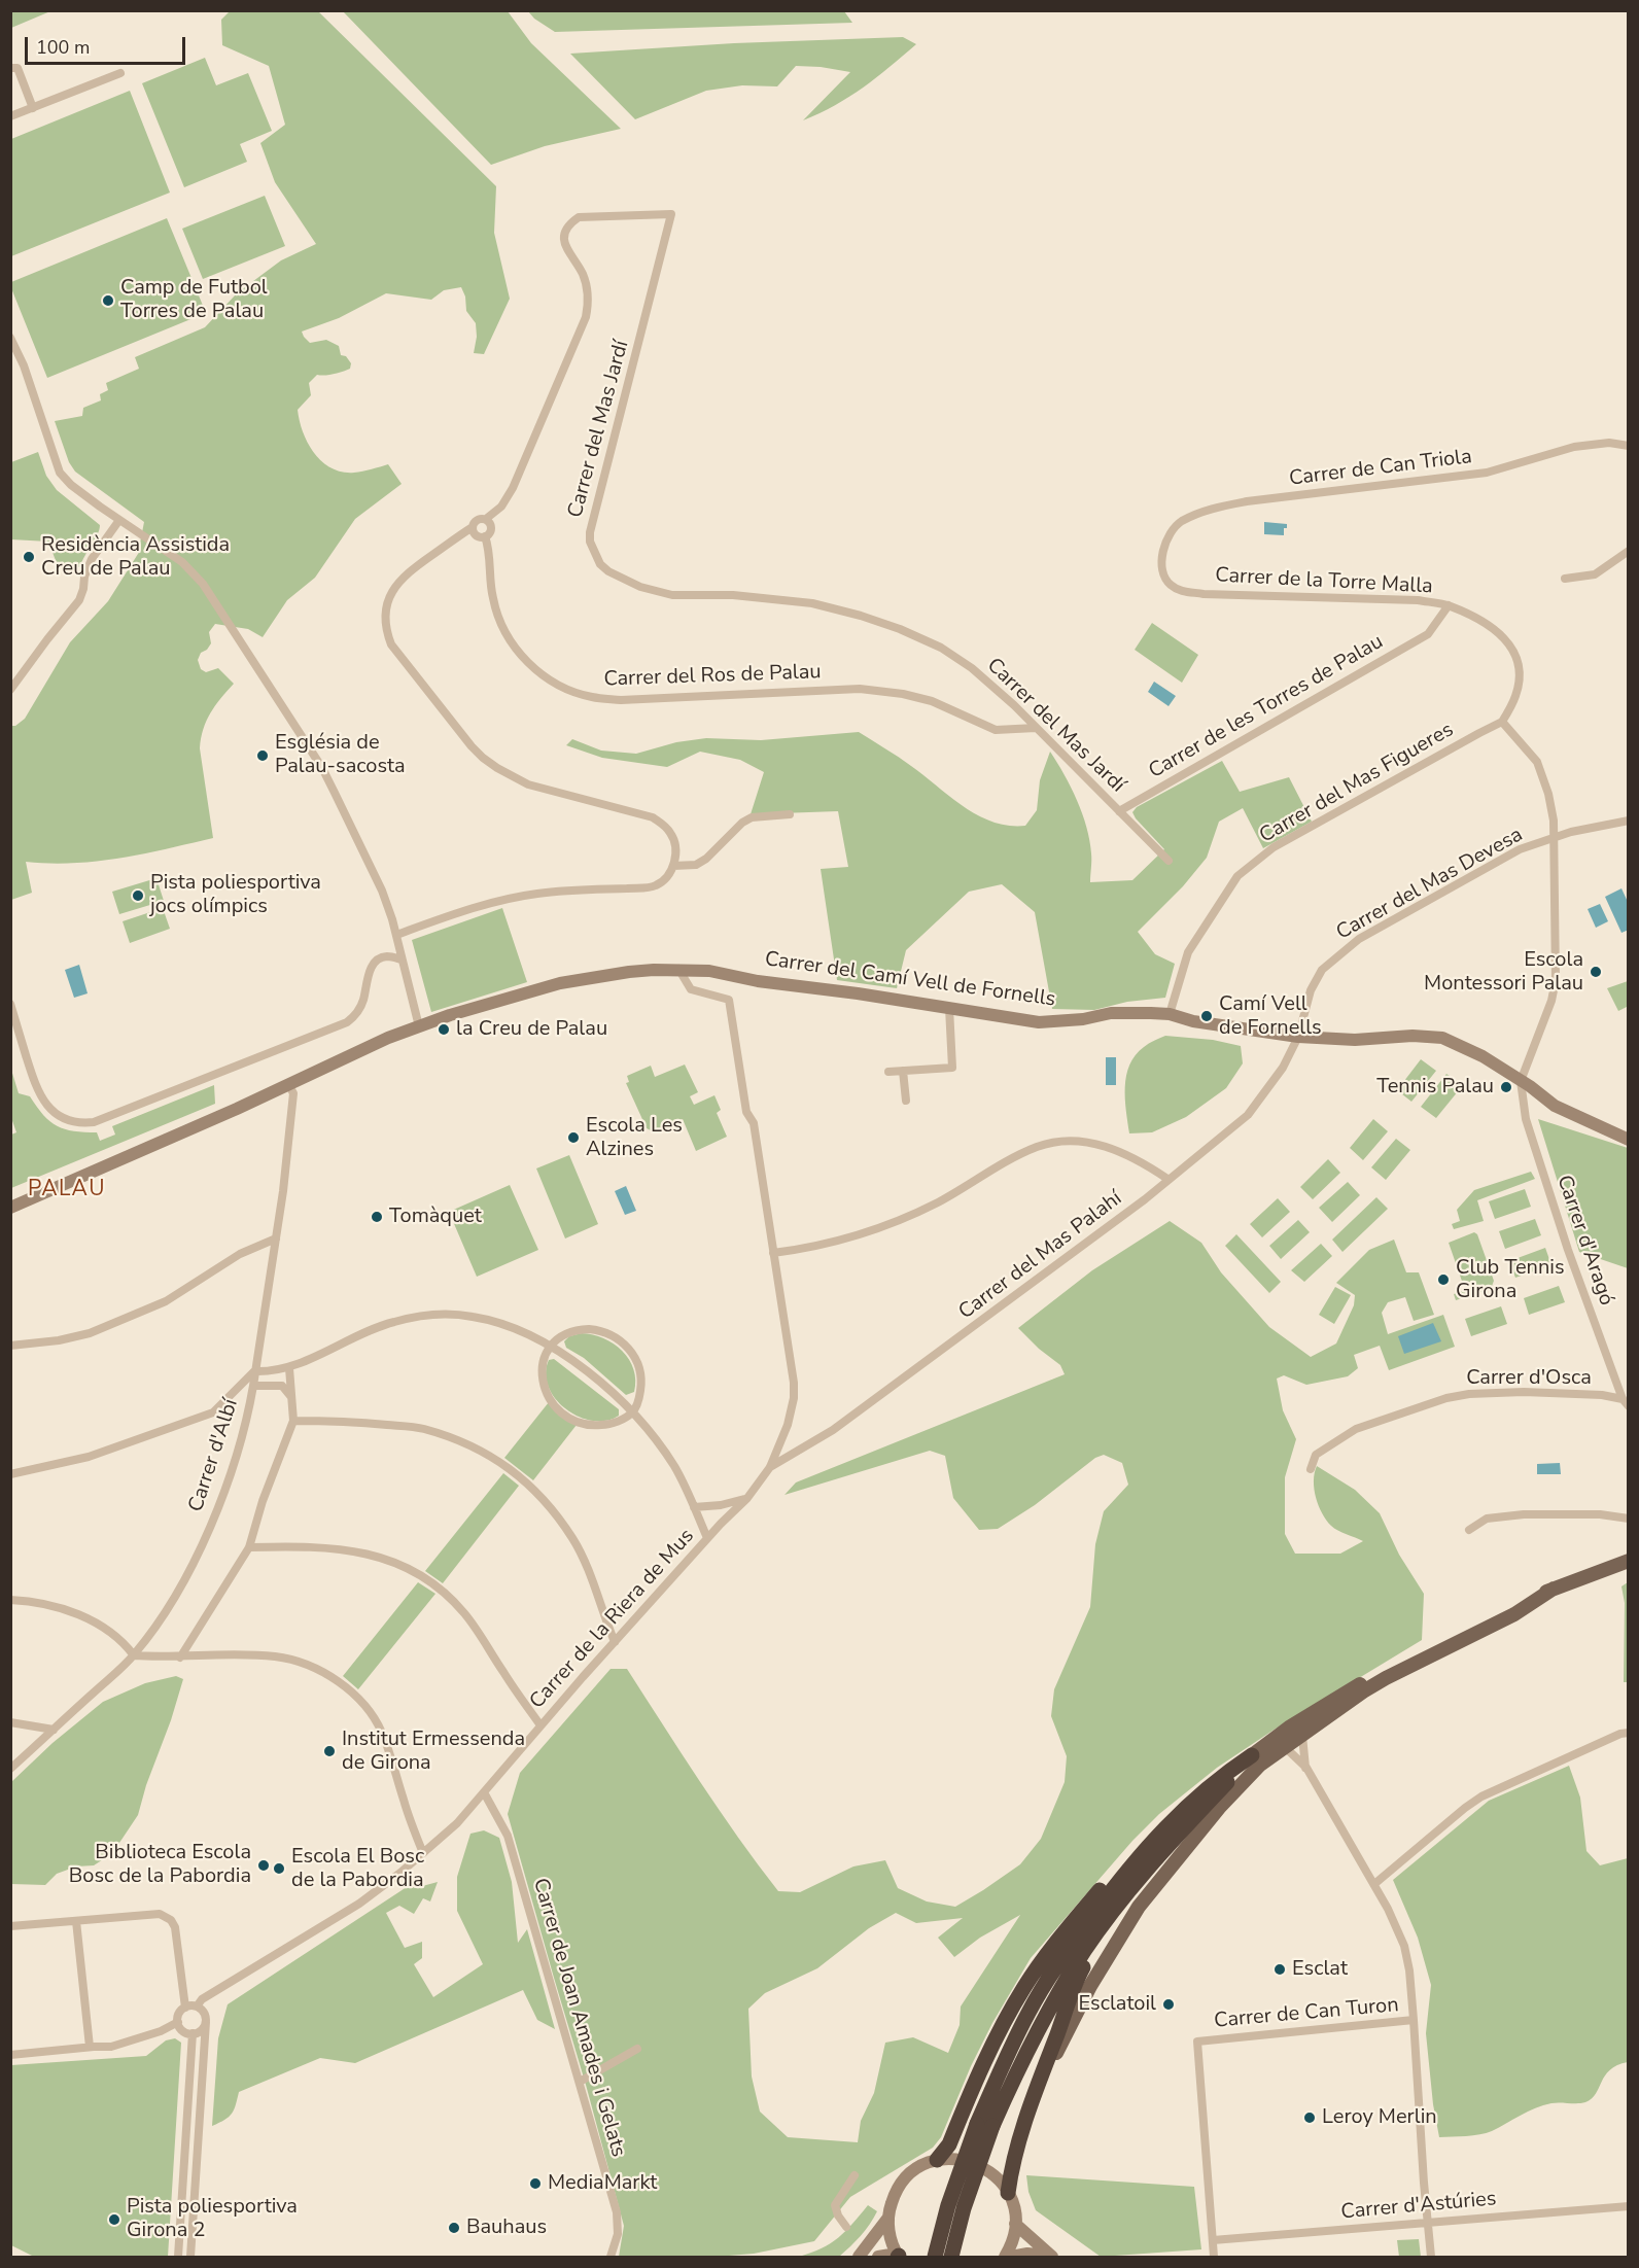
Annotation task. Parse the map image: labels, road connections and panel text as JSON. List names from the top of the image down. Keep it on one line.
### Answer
{"streets":{"street":["Carrer del Mas Jardí","Carrer de Can Triola","Carrer de la Torre Malla","Carrer del Ros de Palau","Carrer de les Torres de Palau","Carrer del Mas Figueres","Carrer del Mas Devesa","Carrer del Camí Vell de Fornells","Carrer d'Aragó","Carrer del Mas Palahí","Carrer d'Osca","Carrer d'Albí","Carrer de la Riera de Mus","Carrer de Can Turon","Carrer de Joan Amades i Gelats","Carrer d'Astúries"]},"crossings":[["Carrer del Mas Jardí","Carrer del Ros de Palau"],["Carrer del Mas Jardí","Carrer de les Torres de Palau"],["Carrer de Can Triola","Carrer de la Torre Malla"],["Carrer de la Torre Malla","Carrer de les Torres de Palau"],["Carrer de la Torre Malla","Carrer del Mas Figueres"],["Carrer del Mas Figueres","Carrer del Camí Vell de Fornells"],["Carrer del Mas Devesa","Carrer del Camí Vell de Fornells"],["Carrer del Mas Devesa","Carrer del Mas Palahí"],["Carrer del Camí Vell de Fornells","Carrer d'Aragó"],["Carrer del Camí Vell de Fornells","Carrer del Mas Palahí"],["Carrer del Camí Vell de Fornells","Carrer d'Albí"],["Carrer del Camí Vell de Fornells","Carrer de la Riera de Mus"],["Carrer d'Aragó","Carrer d'Osca"],["Carrer del Mas Palahí","Carrer de la Riera de Mus"],["Carrer de la Riera de Mus","Carrer de Joan Amades i Gelats"],["Carrer de Can Turon","Carrer d'Astúries"]],"districts":["PALAU"],"places":["Camp de Futbol Torres de Palau","Residència Assistida Creu de Palau","Església de Palau-sacosta","Pista poliesportiva jocs olímpics","Escola Montessori Palau","Camí Vell de Fornells","la Creu de Palau","Tennis Palau","Escola Les Alzines","Tomàquet","Club Tennis Girona","Institut Ermessenda de Girona","Biblioteca Escola Bosc de la Pabordia","Escola El Bosc de la Pabordia","Esclat","Esclatoil","Leroy Merlin","MediaMarkt","Pista poliesportiva Girona 2","Bauhaus"],"scale_bar":"100 m"}
